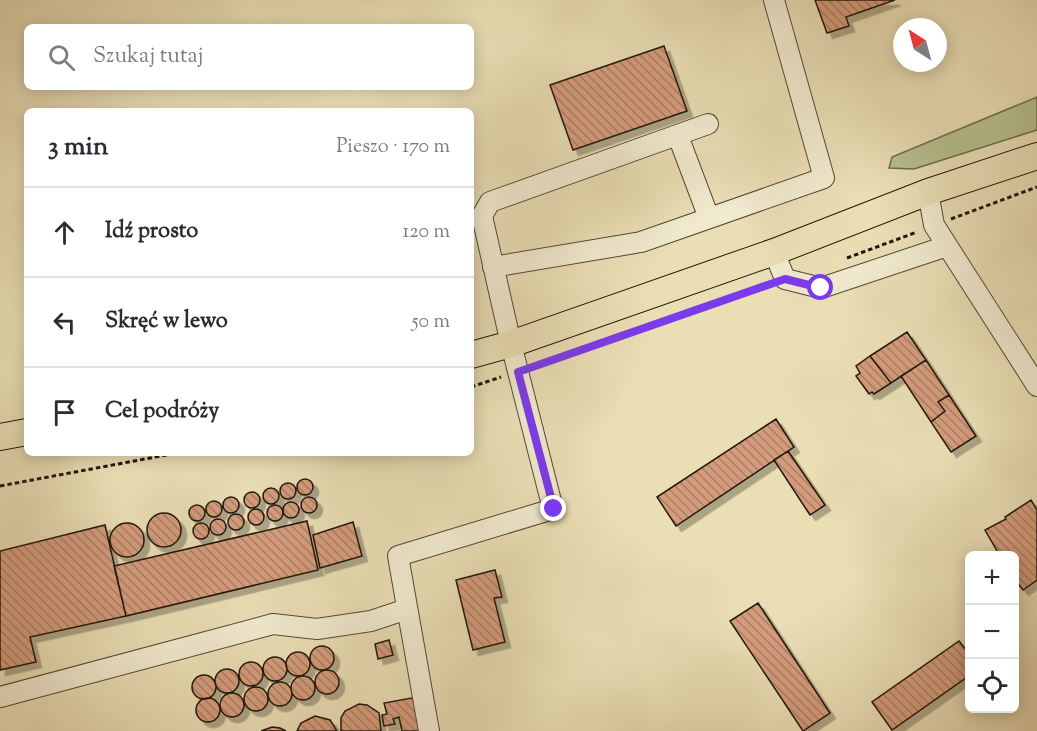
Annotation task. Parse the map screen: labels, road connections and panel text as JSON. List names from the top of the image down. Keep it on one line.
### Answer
{"north":"top left","page":{"search":"Szukaj tutaj","heading":["3 min","Pieszo · 170 m"],"list":[["Idź prosto","120 m"],["Skręć w lewo","50 m"],"Cel podróży"],"map_buttons":["+","−"]}}
